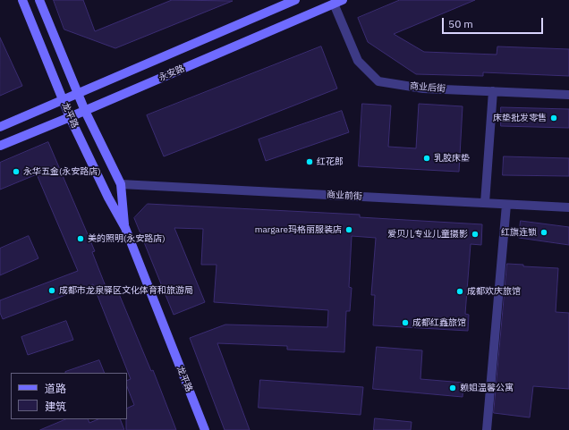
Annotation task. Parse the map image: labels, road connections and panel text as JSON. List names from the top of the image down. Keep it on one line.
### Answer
{"streets":{"street":["永安路","商业后街","龙平路","商业前街"]},"crossings":[["永安路","商业后街"],["永安路","龙平路"],["龙平路","商业前街"]],"places":["床垫批发零售","乳胶床垫","红花郎","永华五金(永安路店)","margare玛格丽服装店","红旗连锁","爱贝儿专业儿童摄影","美的照明(永安路店)","成都市龙泉驿区文化体育和旅游局","成都欢庆旅馆","成都红鑫旅馆","赖姐温馨公寓"],"legend":["道路","建筑"],"scale_bar":"50 m"}
